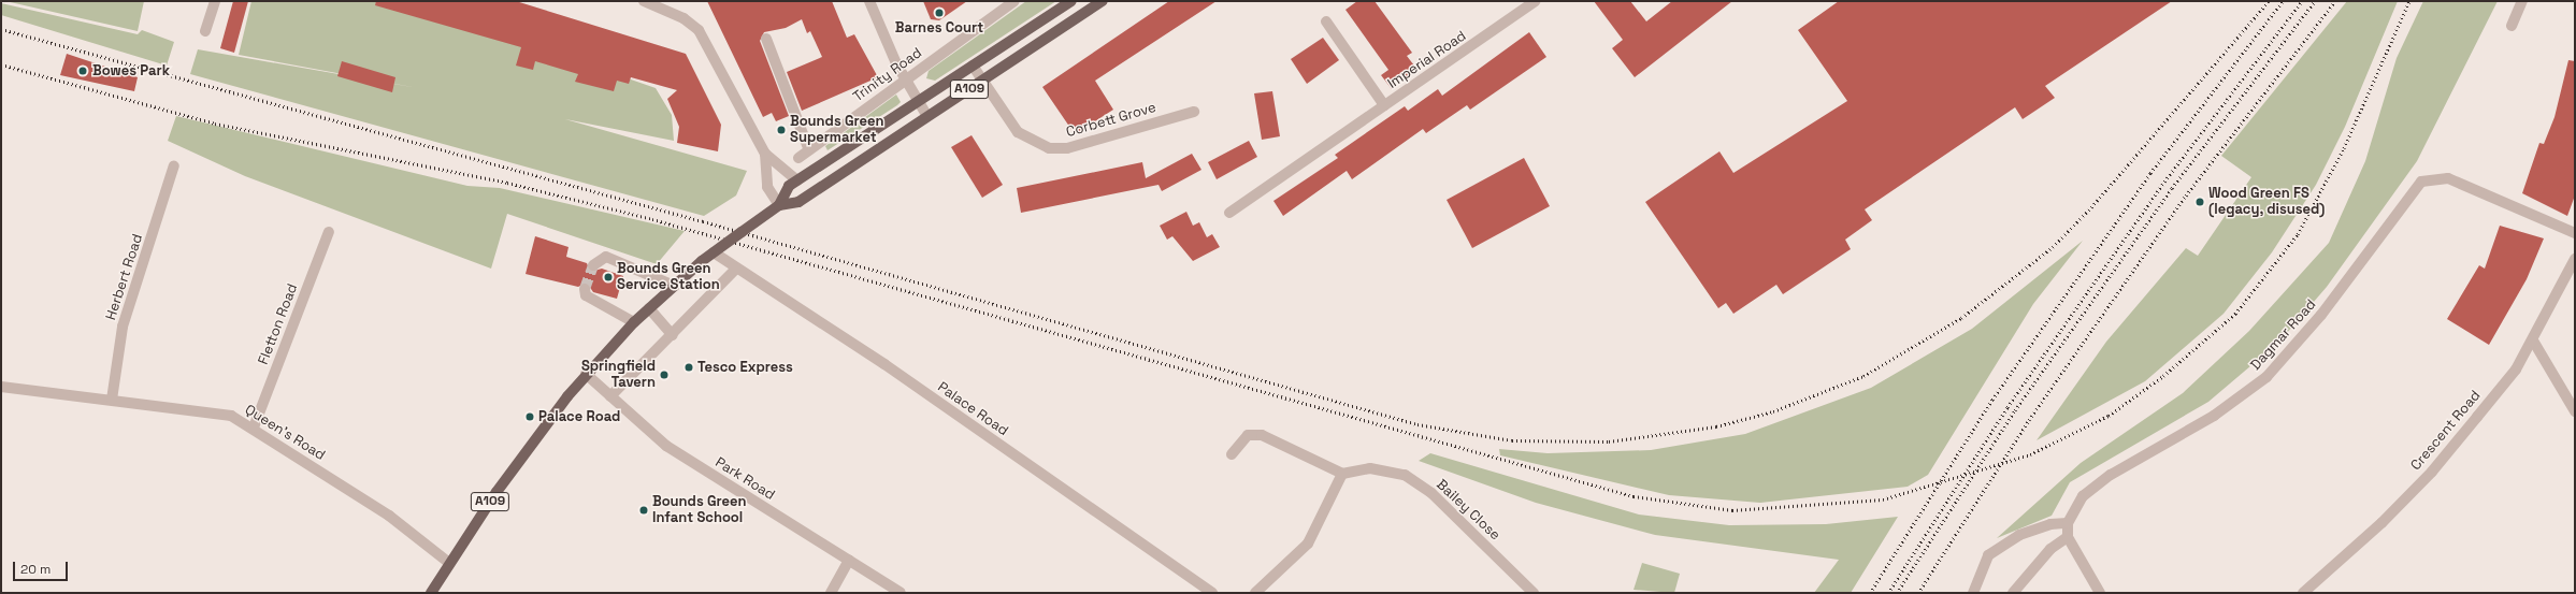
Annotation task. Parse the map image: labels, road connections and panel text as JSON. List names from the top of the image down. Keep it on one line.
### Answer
{"streets":{"main road":["A109"],"street":["Imperial Road","Trinity Road","Corbett Grove","Herbert Road","Fletton Road","Dagmar Road","Palace Road","Crescent Road","Queen's Road","Park Road","Bailey Close"]},"crossings":[["A109","Corbett Grove"],["A109","Palace Road"],["A109","Queen's Road"],["A109","Park Road"],["Herbert Road","Queen's Road"],["Fletton Road","Queen's Road"]],"places":["Barnes Court","Bowes Park","Bounds Green Supermarket","Wood Green FS (legacy, disused)","Bounds Green Service Station","Tesco Express","Springfield Tavern","Palace Road","Bounds Green Infant School"],"scale_bar":"20 m"}
